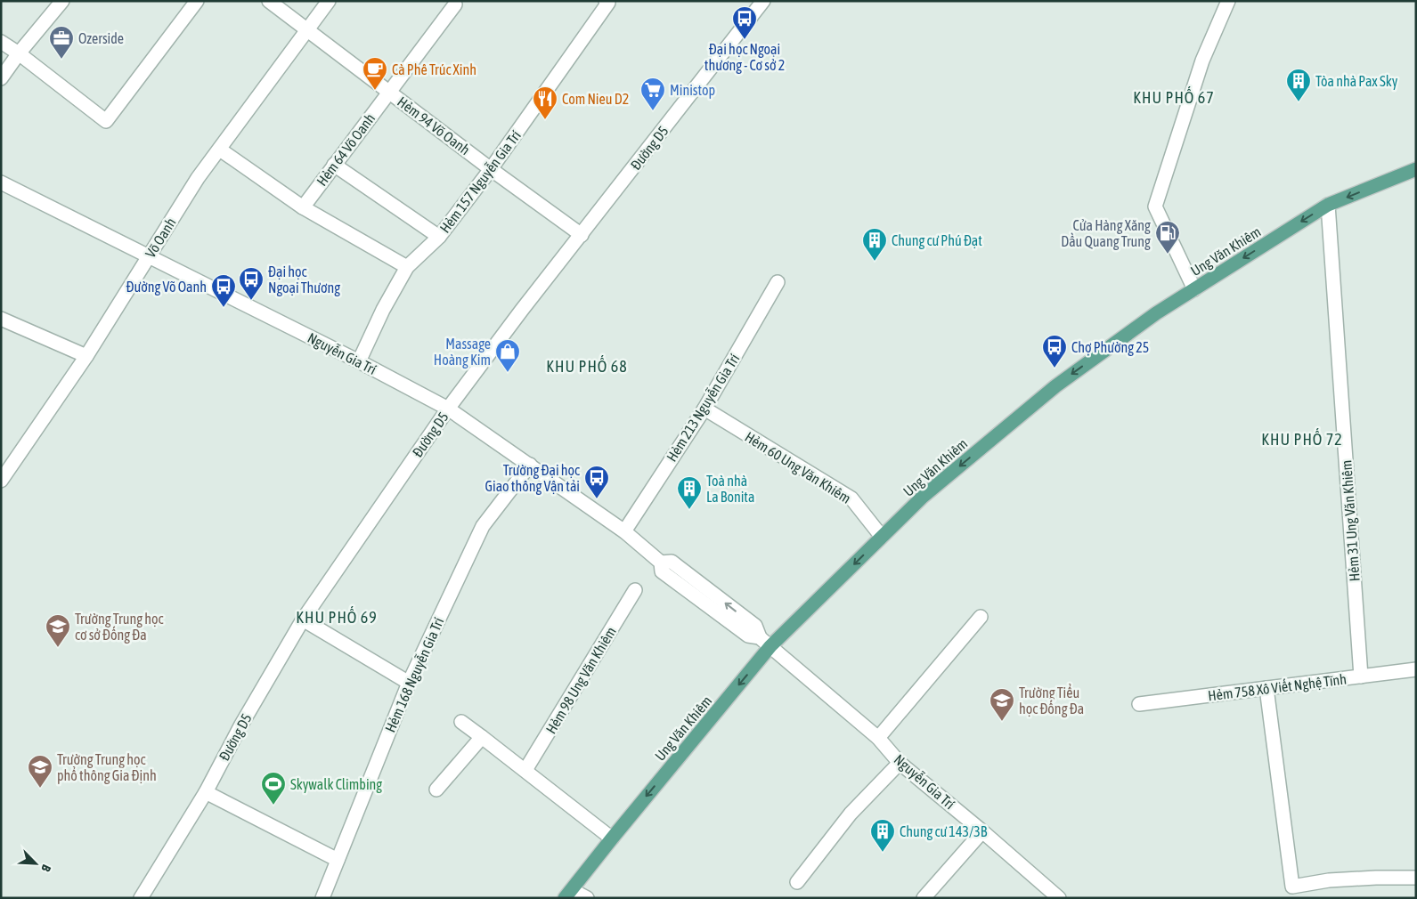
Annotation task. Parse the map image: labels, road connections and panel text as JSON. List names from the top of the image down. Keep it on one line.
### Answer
{"streets":{"main road":["Ung Văn Khiêm"],"street":["Hẻm 94 Võ Oanh","Đường D5","Hẻm 64 Võ Oanh","Hẻm 157 Nguyễn Gia Trí","Võ Oanh","Nguyễn Gia Trí","Hẻm 213 Nguyễn Gia Trí","Hẻm 60 Ung Văn Khiêm","Hẻm 31 Ung Văn Khiêm","Hẻm 168 Nguyễn Gia Trí","Hẻm 98 Ung Văn Khiêm","Hẻm 758 Xô Viết Nghệ Tĩnh"]},"crossings":[["Hẻm 94 Võ Oanh","Đường D5"],["Hẻm 94 Võ Oanh","Hẻm 64 Võ Oanh"],["Hẻm 94 Võ Oanh","Hẻm 157 Nguyễn Gia Trí"],["Hẻm 94 Võ Oanh","Võ Oanh"],["Đường D5","Nguyễn Gia Trí"],["Hẻm 157 Nguyễn Gia Trí","Nguyễn Gia Trí"],["Võ Oanh","Nguyễn Gia Trí"],["Ung Văn Khiêm","Nguyễn Gia Trí"],["Ung Văn Khiêm","Hẻm 60 Ung Văn Khiêm"],["Ung Văn Khiêm","Hẻm 31 Ung Văn Khiêm"],["Nguyễn Gia Trí","Hẻm 213 Nguyễn Gia Trí"],["Nguyễn Gia Trí","Hẻm 168 Nguyễn Gia Trí"],["Hẻm 213 Nguyễn Gia Trí","Hẻm 60 Ung Văn Khiêm"],["Hẻm 31 Ung Văn Khiêm","Hẻm 758 Xô Viết Nghệ Tĩnh"]],"one_way":["Ung Văn Khiêm"],"districts":["KHU PHỐ 67","KHU PHỐ 68","KHU PHỐ 72","KHU PHỐ 69"],"places":{"bus stop":["Đại học Ngoại thương - Cơ sở 2","Đại học Ngoại Thương","Đường Võ Oanh","Chợ Phường 25","Trường Đại học Giao thông Vận tải"],"office":["Ozerside"],"cafe":["Cà Phê Trúc Xinh"],"building":["Tòa nhà Pax Sky","Chung cư Phú Đạt","Toà nhà La Bonita","Chung cư 143/3B"],"supermarket":["Ministop"],"restaurant":["Com Nieu D2"],"fuel station":["Cửa Hàng Xăng Dầu Quang Trung"],"shop":["Massage Hoàng Kim"],"school or university":["Trường Trung học cơ sở Đống Đa","Trường Tiểu học Đống Đa","Trường Trung học phổ thông Gia Định"],"sports":["Skywalk Climbing"]},"north":"bottom right"}
